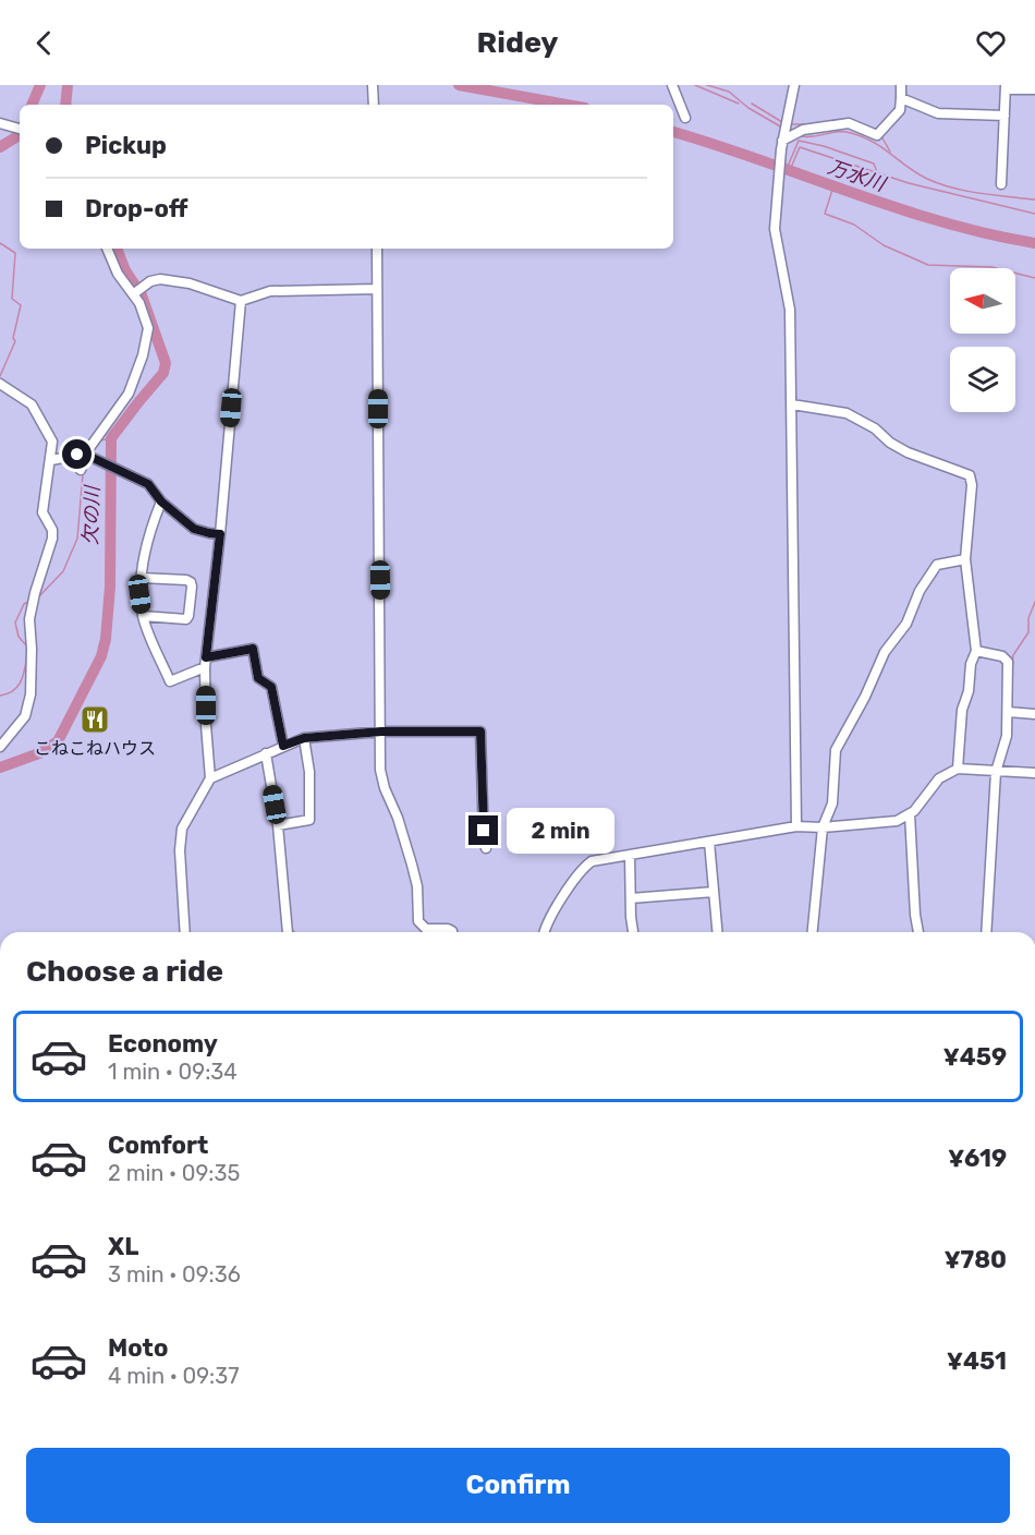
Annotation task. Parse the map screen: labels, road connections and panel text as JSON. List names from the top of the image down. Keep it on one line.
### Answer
{"water":["万水川","欠の川"],"places":{"restaurant":["こねこねハウス"]},"north":"left","page":{"header":"Ridey","banner":["Pickup","Drop-off"],"bubble":"2 min","heading":"Choose a ride","list":[{"name":"Economy","note":"1 min · 09:34","value":"¥459"},{"name":"Comfort","note":"2 min · 09:35","value":"¥619"},{"name":"XL","note":"3 min · 09:36","value":"¥780"},{"name":"Moto","note":"4 min · 09:37","value":"¥451"}],"buttons":"Confirm"}}
